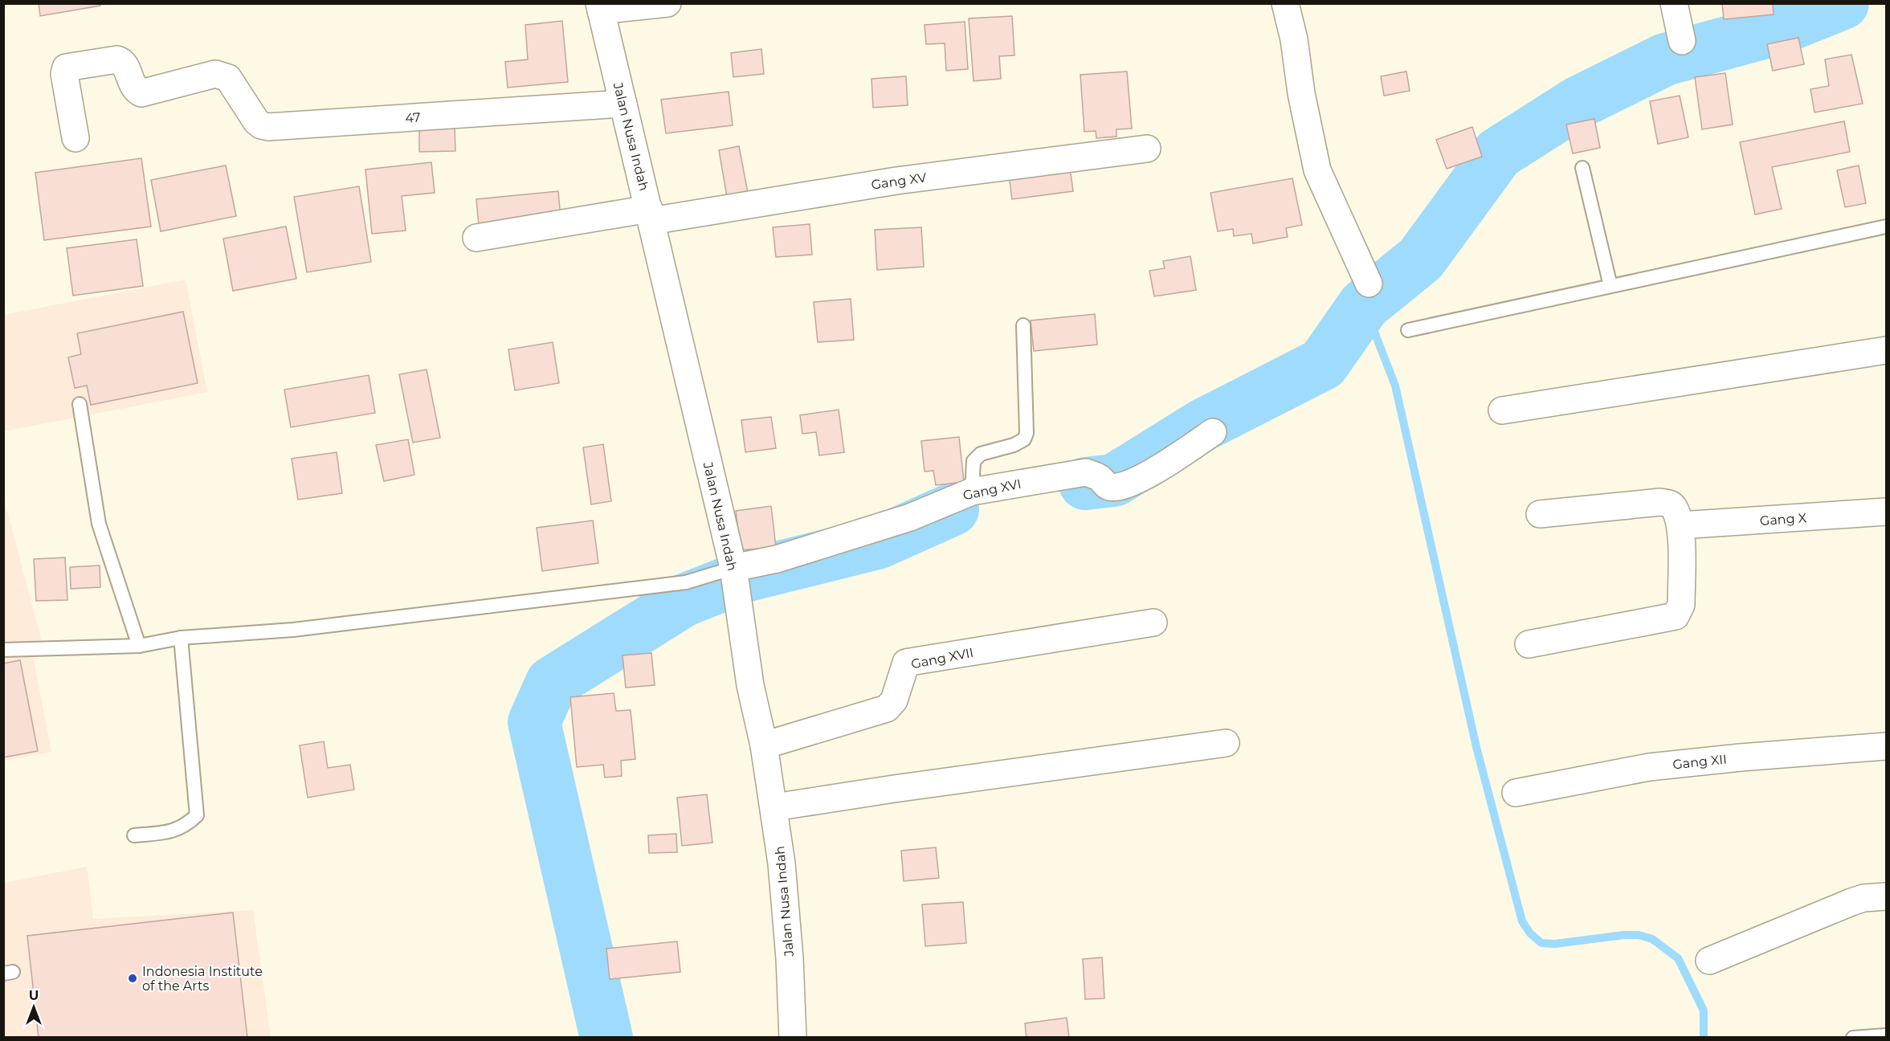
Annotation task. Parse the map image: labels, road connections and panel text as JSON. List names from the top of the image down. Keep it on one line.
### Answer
{"streets":{"street":["47","Jalan Nusa Indah","Gang XV","Gang XVI","Gang X","Gang XVII","Gang XII"]},"crossings":[["47","Jalan Nusa Indah"],["Jalan Nusa Indah","Gang XV"],["Jalan Nusa Indah","Gang XVI"],["Jalan Nusa Indah","Gang XVII"]],"places":["Indonesia Institute of the Arts"],"north":"top"}
